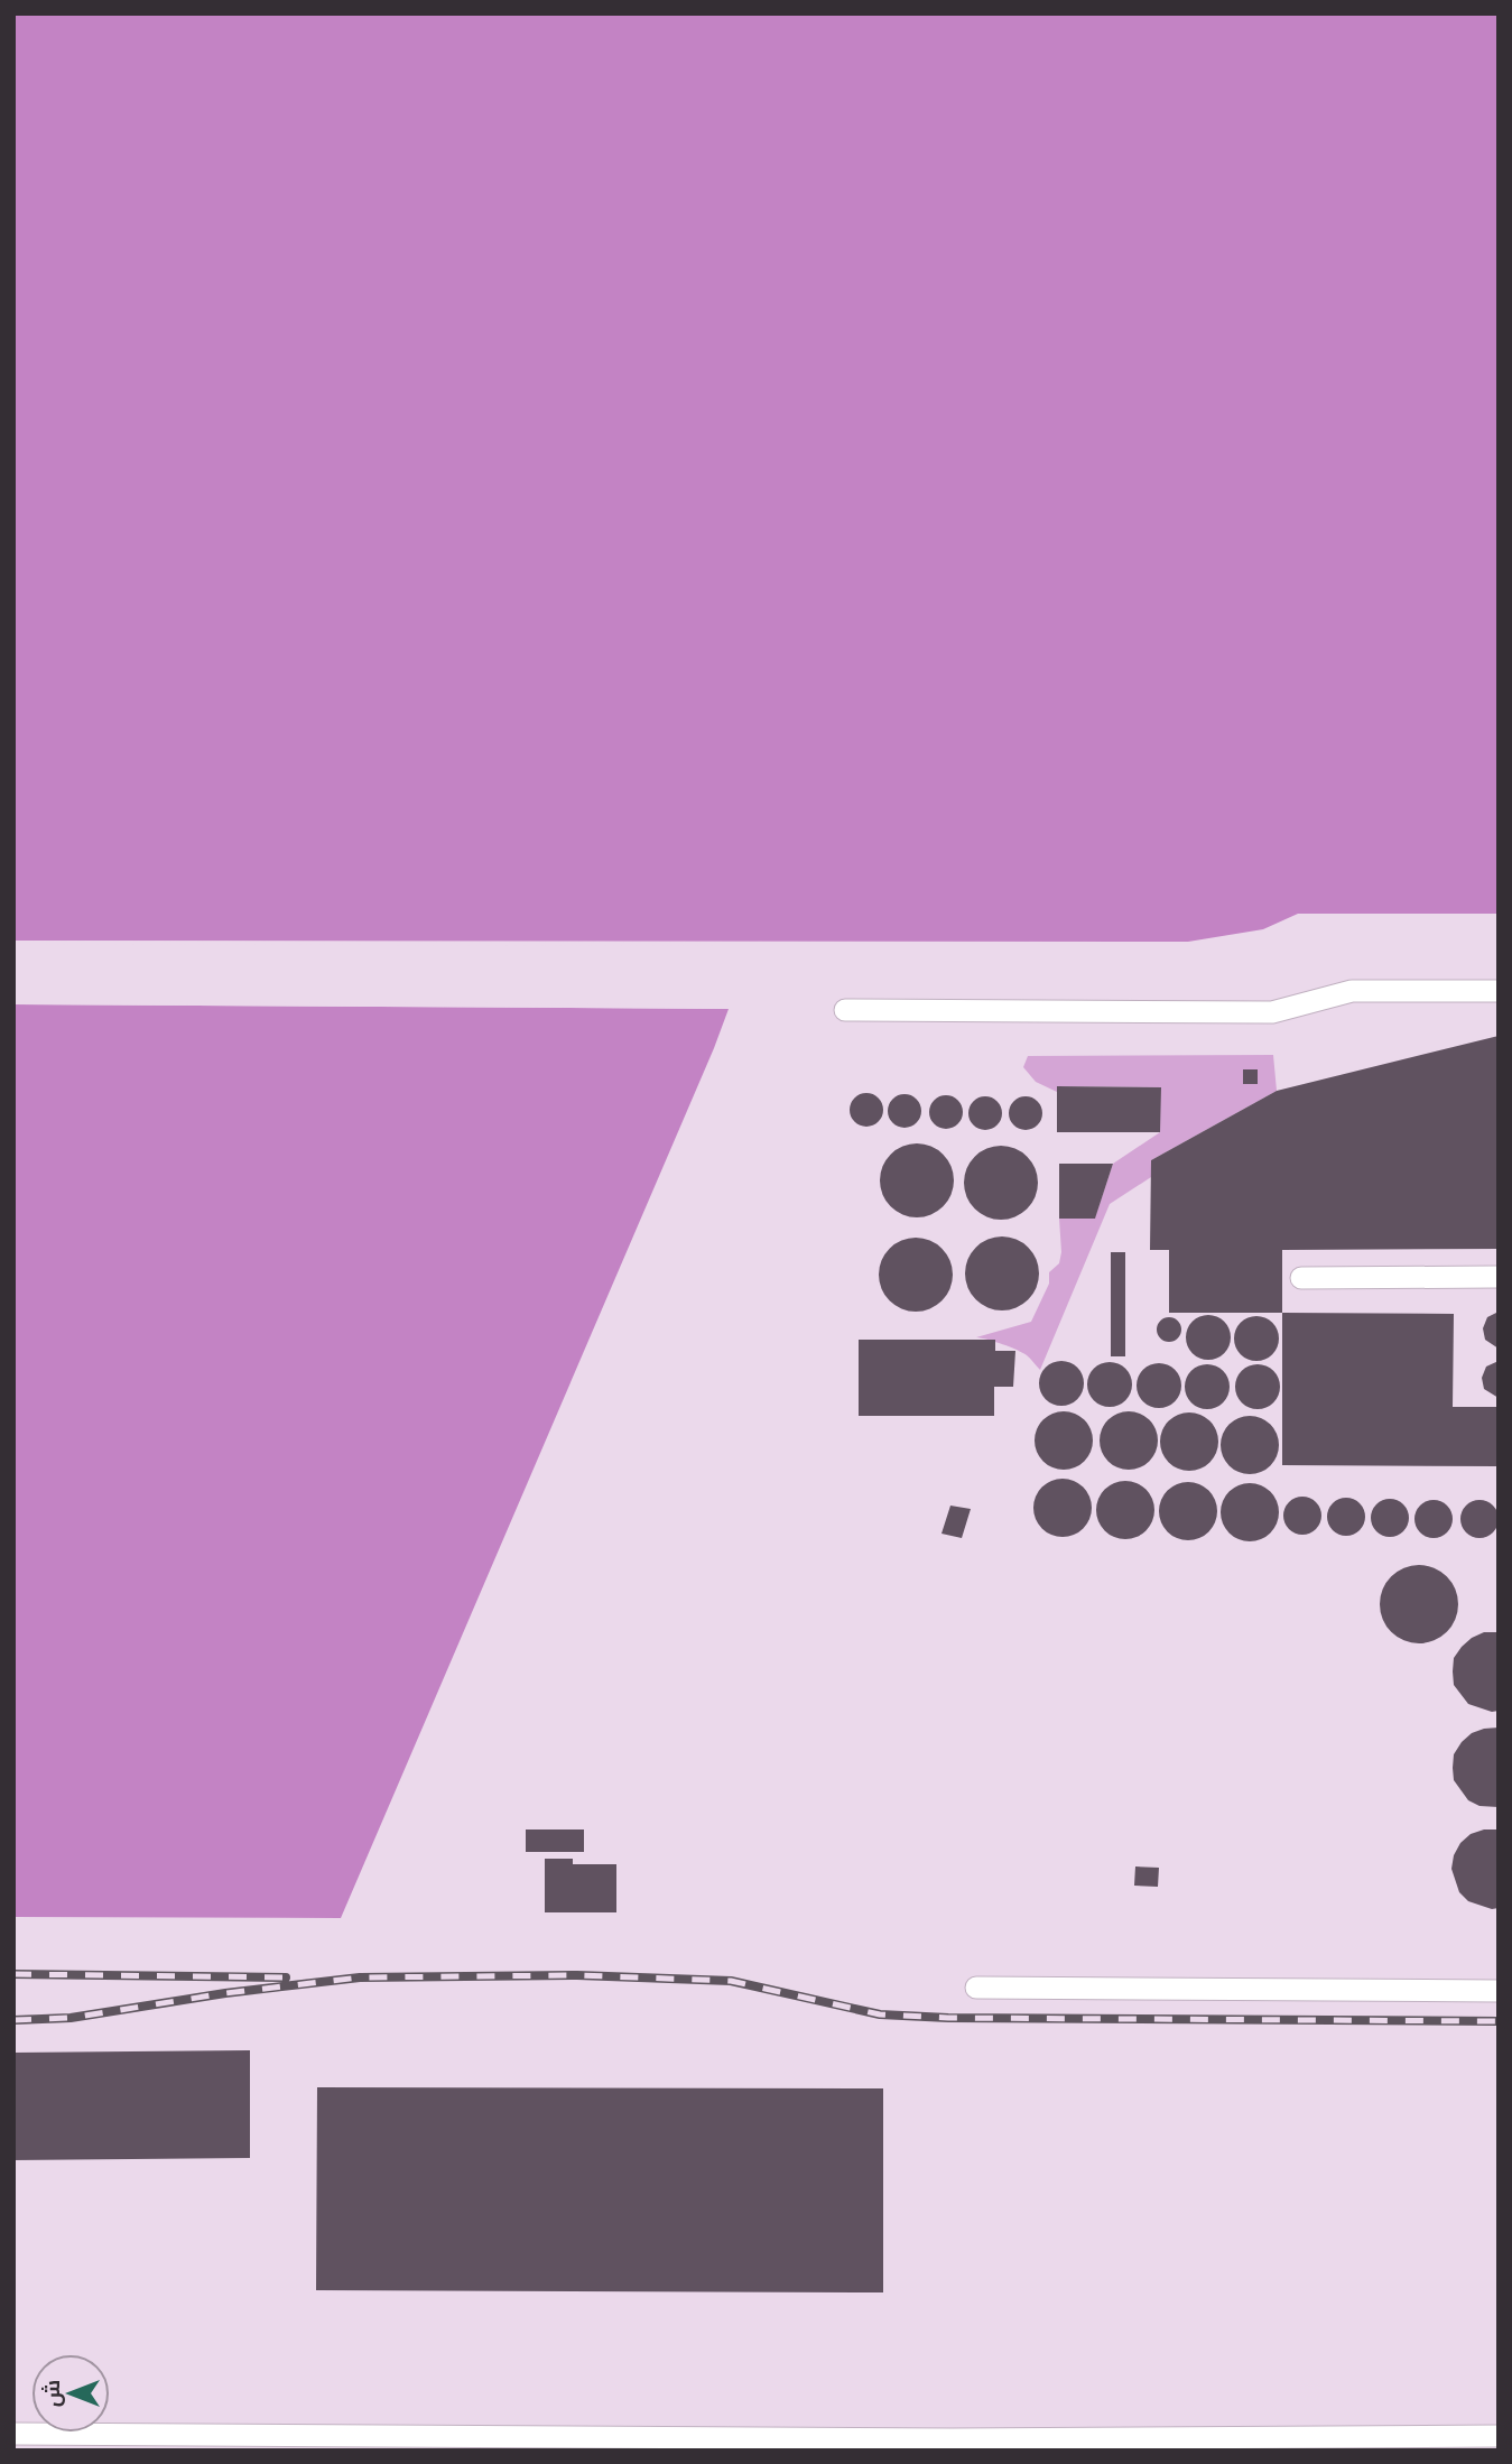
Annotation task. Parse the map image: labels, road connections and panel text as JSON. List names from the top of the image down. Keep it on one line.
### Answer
{"north":"left"}
